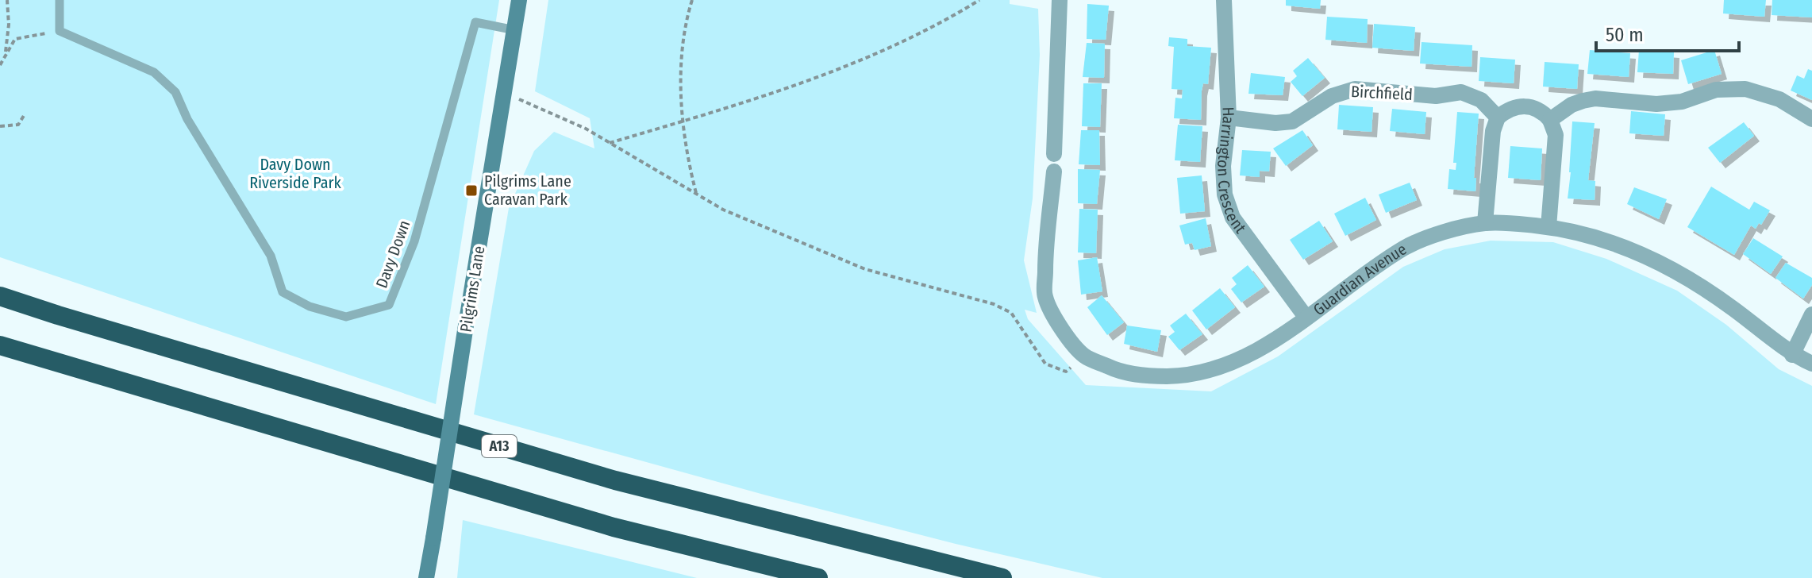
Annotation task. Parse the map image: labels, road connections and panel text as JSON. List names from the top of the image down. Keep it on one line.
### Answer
{"streets":{"highway":["A13"],"main road":["Pilgrims Lane"],"street":["Birchfield","Harrington Crescent","Guardian Avenue"],"lane":["Davy Down"]},"crossings":[["Birchfield","Harrington Crescent"],["Harrington Crescent","Guardian Avenue"],["Davy Down","Pilgrims Lane"]],"parks":["Davy Down Riverside Park"],"places":{"transit":["Pilgrims Lane Caravan Park"]},"scale_bar":"50 m"}
